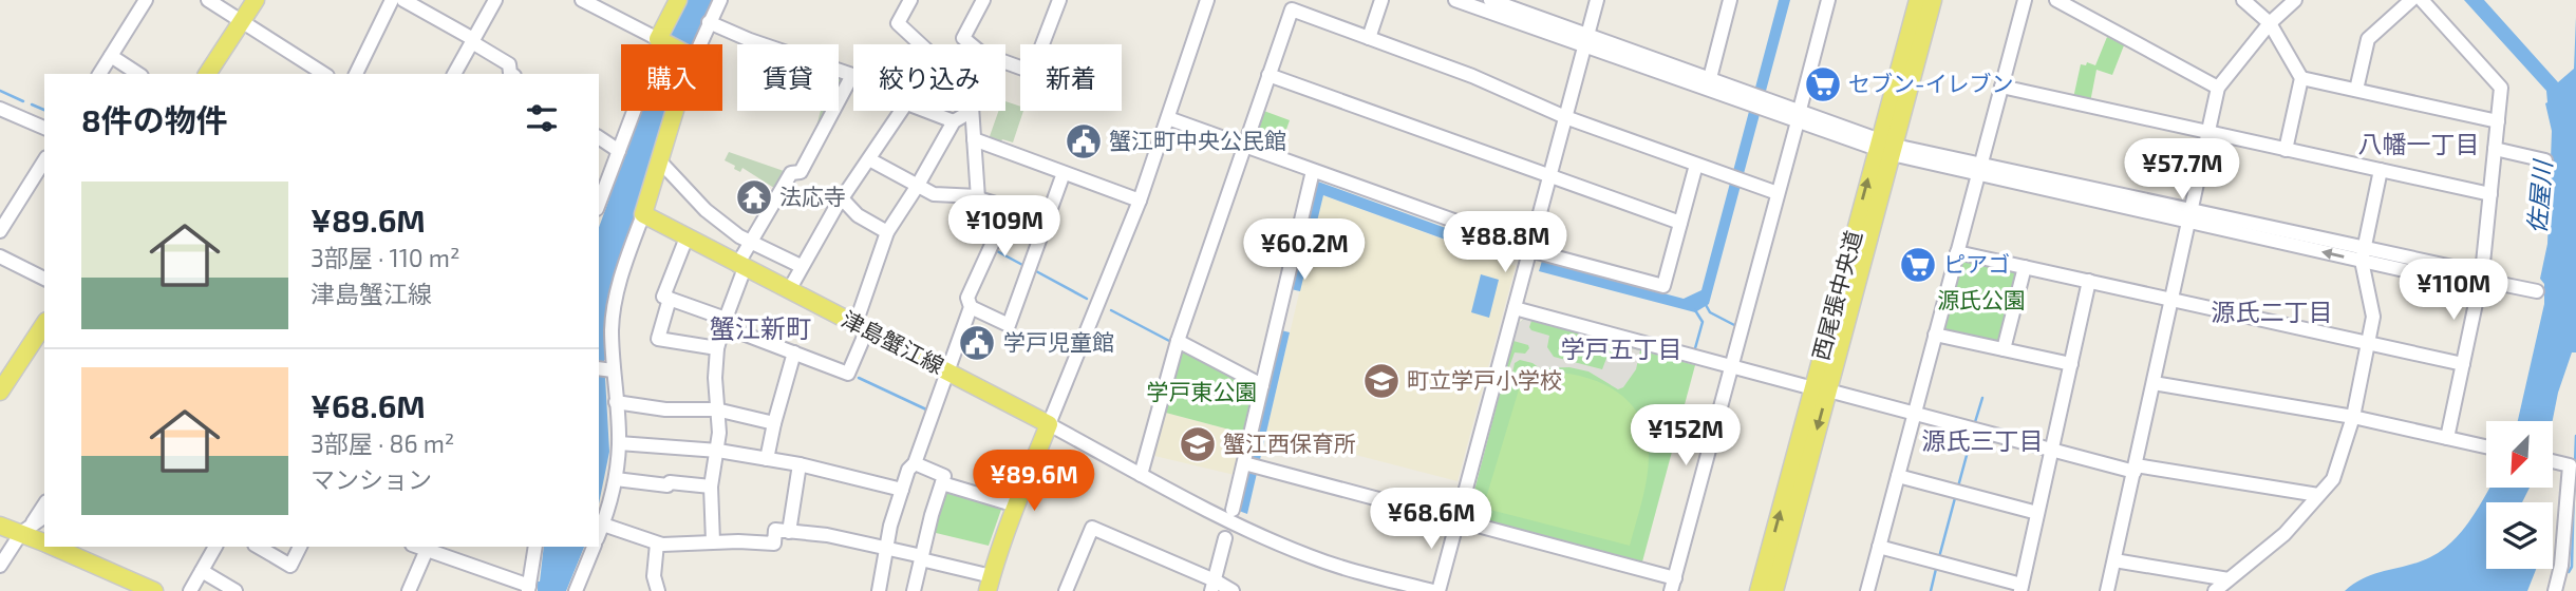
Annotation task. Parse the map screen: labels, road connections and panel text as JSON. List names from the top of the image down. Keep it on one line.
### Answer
{"streets":{"main road":["西尾張中央道","津島蟹江線"]},"districts":["八幡一丁目","源氏二丁目","蟹江新町","学戸五丁目","源氏三丁目"],"water":["佐屋川"],"parks":["源氏公園","学戸東公園"],"places":{"supermarket":["セブン-イレブン","ピアゴ"],"public building":["蟹江町中央公民館","学戸児童館"],"temple":["法応寺"],"school or university":["町立学戸小学校","蟹江西保育所"]},"north":"bottom left","page":{"chip":["購入","賃貸","絞り込み","新着"],"heading":"8件の物件","price":["¥57.7M","¥109M","¥88.8M","¥60.2M","¥110M","¥152M","¥89.6M","¥68.6M"],"list":[{"name":"¥89.6M","note":"3部屋 · 110 m² · 津島蟹江線"},{"name":"¥68.6M","note":"3部屋 · 86 m² · マンション"}]}}
